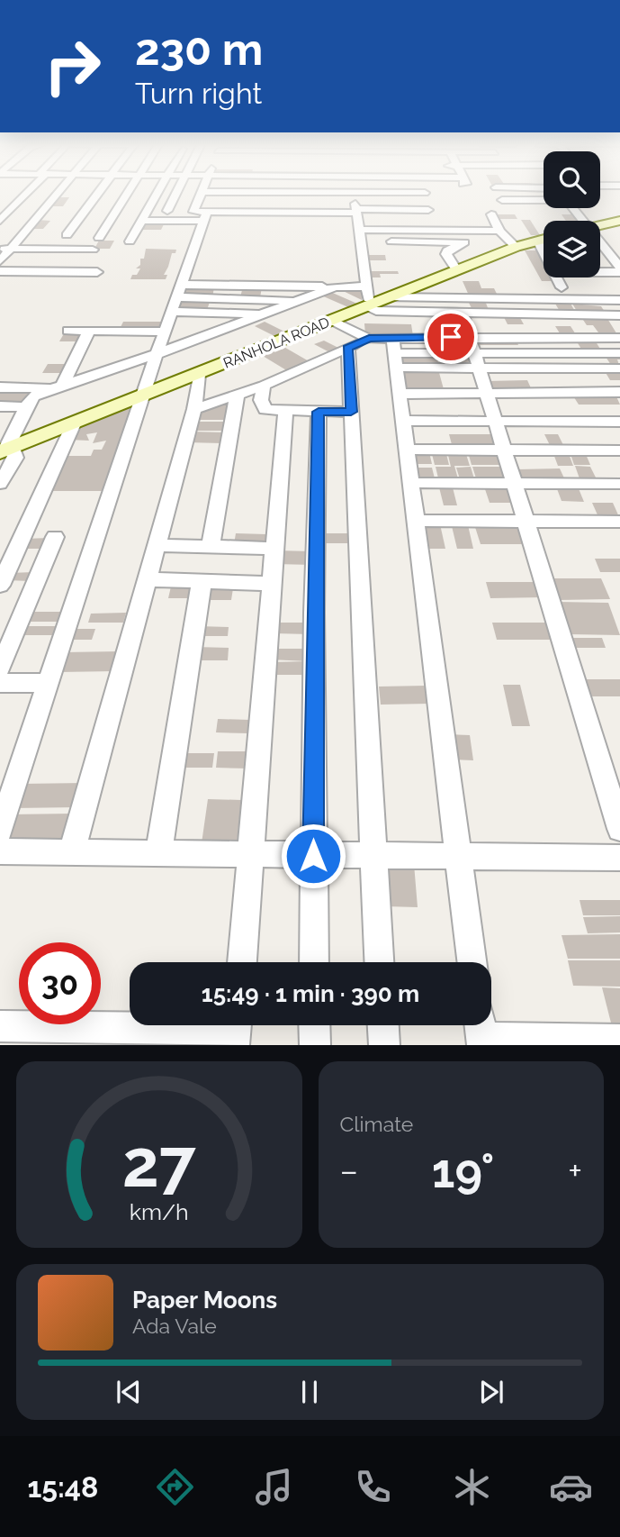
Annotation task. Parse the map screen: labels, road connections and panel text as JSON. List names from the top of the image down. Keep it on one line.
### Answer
{"streets":{"street":["RANHOLA ROAD"]},"page":{"turn":["230 m","Turn right"],"limit":"30","trip":"15:49 · 1 min · 390 m","tile":"Climate","heat":["−","19°","+"],"song":["Paper Moons","Ada Vale"],"tabs":"15:48","gauge":["27","km/h"]}}
